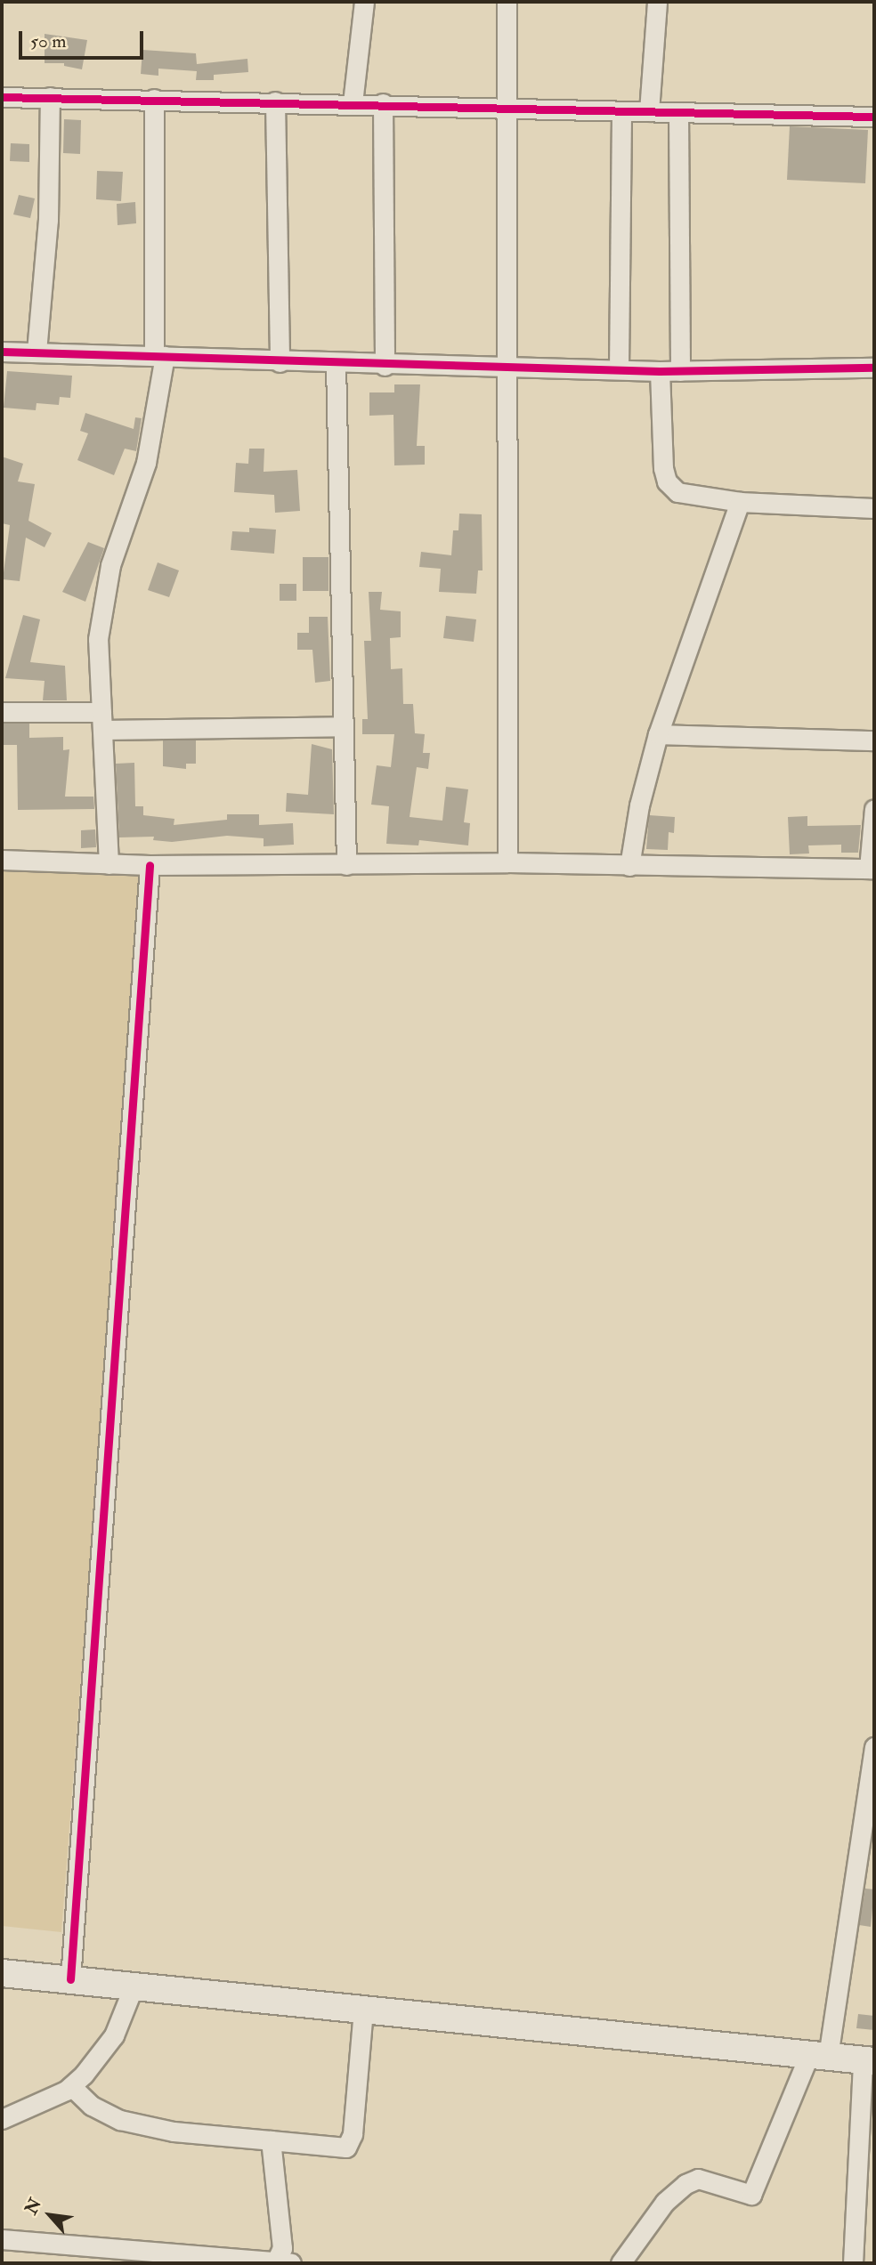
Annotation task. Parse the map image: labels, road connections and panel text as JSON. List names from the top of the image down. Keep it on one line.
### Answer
{"scale_bar":"50 m","north":"top left"}
